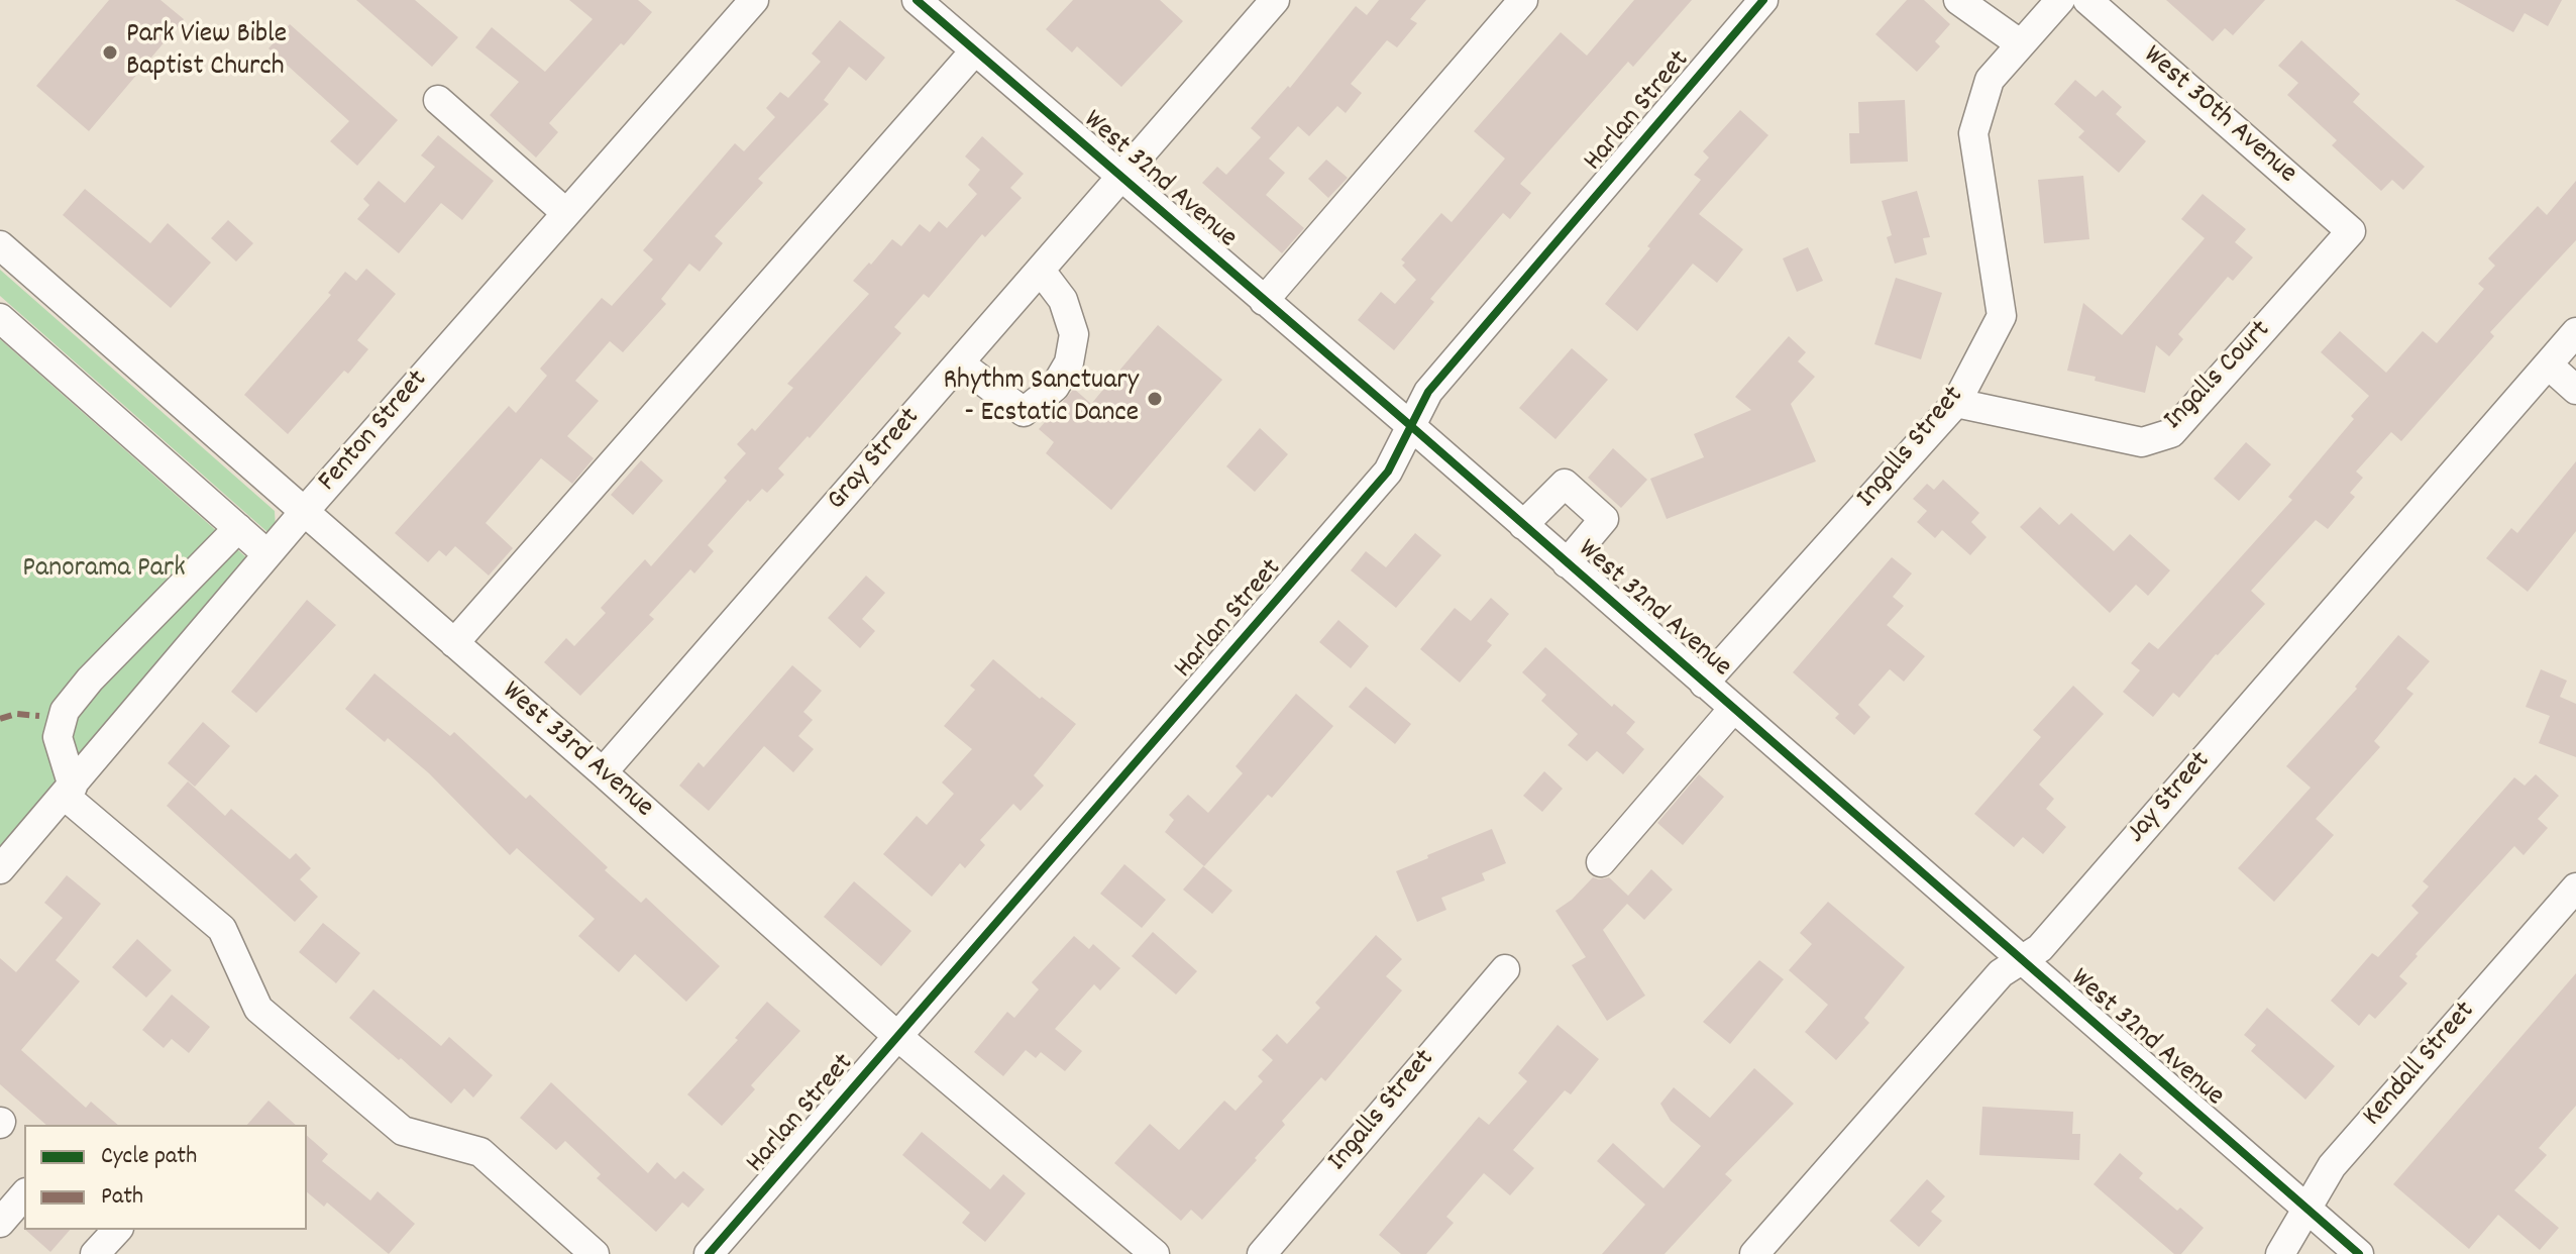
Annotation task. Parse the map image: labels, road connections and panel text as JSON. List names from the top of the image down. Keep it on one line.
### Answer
{"streets":{"street":["Harlan Street","West 30th Avenue","West 32nd Avenue","Ingalls Court","Fenton Street","Ingalls Street","Gray Street","West 33rd Avenue","Jay Street","Kendall Street"]},"crossings":[["Harlan Street","West 32nd Avenue"],["Harlan Street","West 33rd Avenue"],["West 30th Avenue","Ingalls Court"],["West 32nd Avenue","Ingalls Street"],["West 32nd Avenue","Gray Street"],["West 32nd Avenue","Jay Street"],["West 32nd Avenue","Kendall Street"],["Ingalls Court","Ingalls Street"],["Fenton Street","West 33rd Avenue"],["Gray Street","West 33rd Avenue"]],"parks":["Panorama Park"],"places":["Park View Bible Baptist Church","Rhythm Sanctuary - Ecstatic Dance"],"legend":["Cycle path","Path"]}
